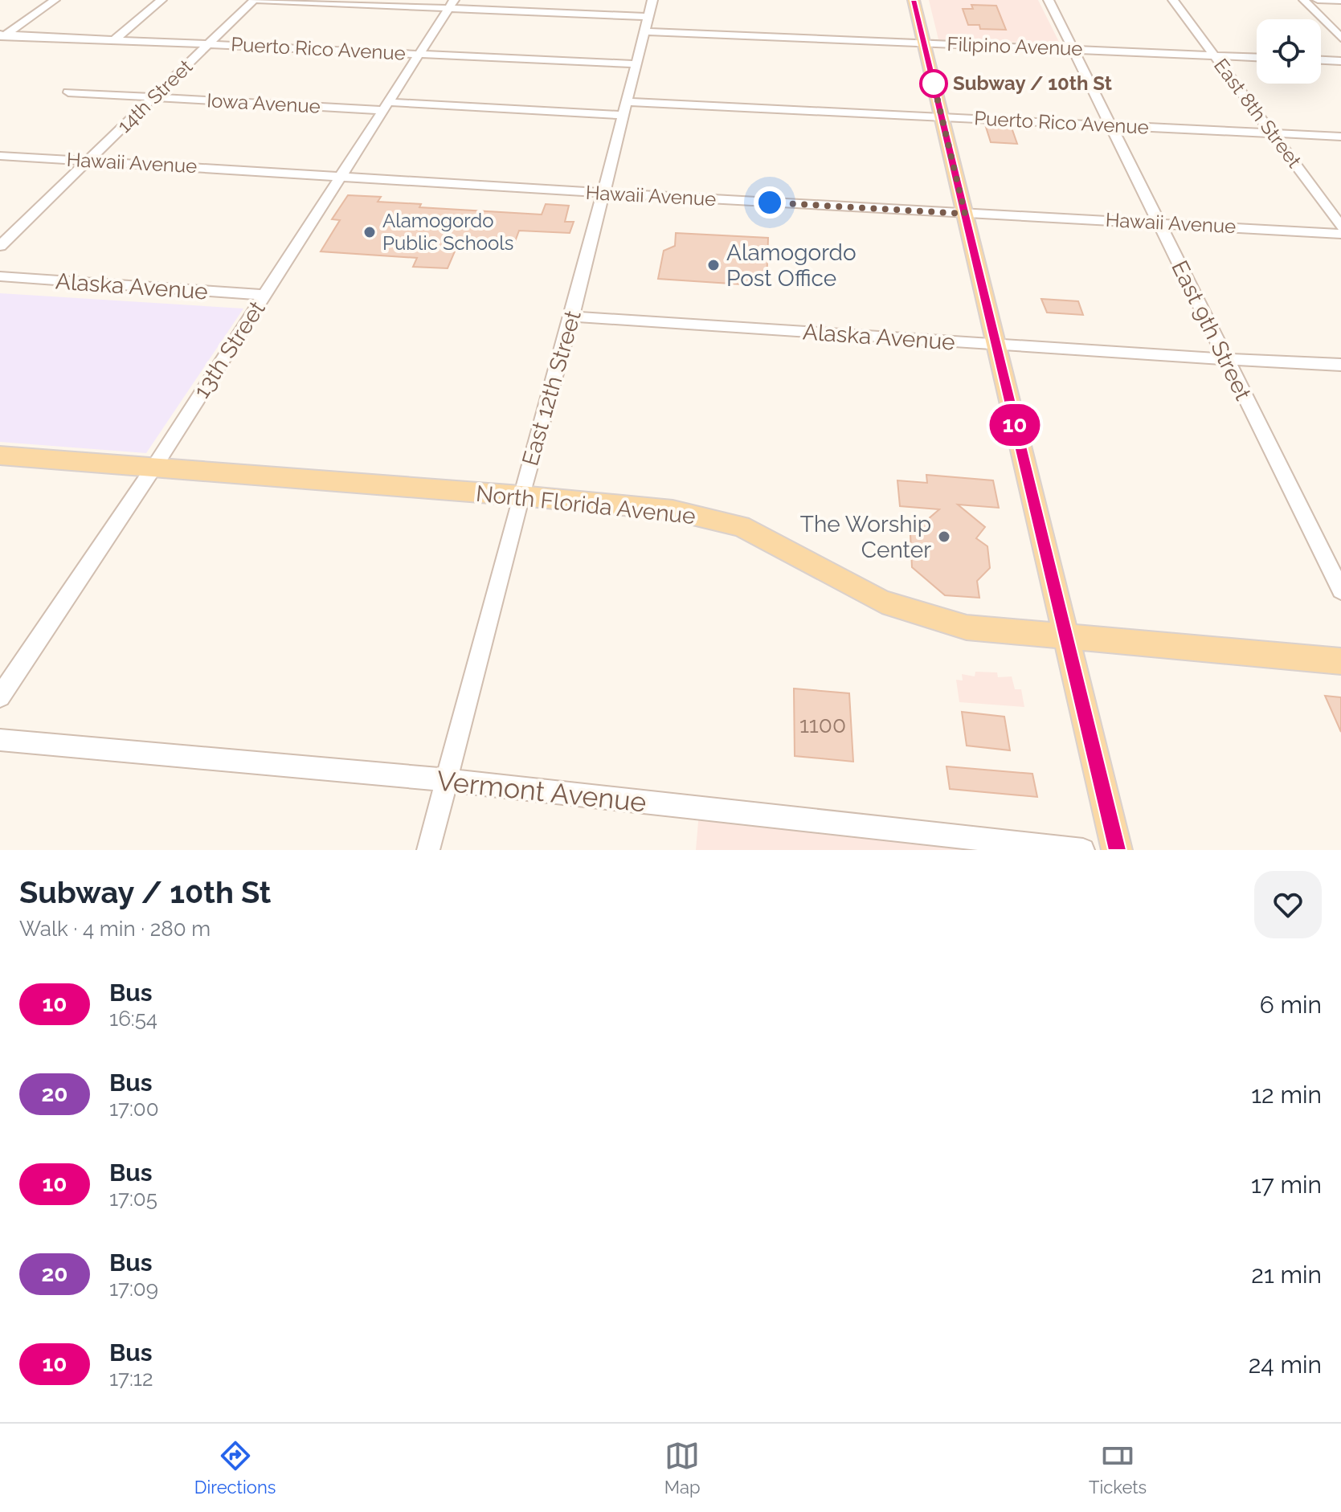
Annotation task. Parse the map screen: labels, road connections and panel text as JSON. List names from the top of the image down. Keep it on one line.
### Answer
{"streets":{"main road":["North Florida Avenue"],"street":["Filipino Avenue","Puerto Rico Avenue","14th Street","Iowa Avenue","East 8th Street","Hawaii Avenue","Alaska Avenue","East 9th Street","13th Street","East 12th Street","Vermont Avenue"]},"crossings":[["Filipino Avenue","14th Street"],["Filipino Avenue","East 8th Street"],["Filipino Avenue","East 9th Street"],["Filipino Avenue","13th Street"],["Filipino Avenue","East 12th Street"],["Puerto Rico Avenue","14th Street"],["Puerto Rico Avenue","Iowa Avenue"],["Puerto Rico Avenue","East 8th Street"],["Puerto Rico Avenue","East 9th Street"],["Puerto Rico Avenue","13th Street"],["Puerto Rico Avenue","East 12th Street"],["14th Street","Iowa Avenue"],["14th Street","Hawaii Avenue"],["Iowa Avenue","13th Street"],["Iowa Avenue","East 12th Street"],["Hawaii Avenue","East 9th Street"],["Hawaii Avenue","13th Street"],["Hawaii Avenue","East 12th Street"],["Alaska Avenue","East 9th Street"],["Alaska Avenue","13th Street"],["Alaska Avenue","East 12th Street"],["13th Street","North Florida Avenue"],["East 12th Street","North Florida Avenue"],["East 12th Street","Vermont Avenue"]],"places":["Subway / 10th St","Alamogordo Public Schools","Alamogordo Post Office","The Worship Center"],"lines":["bus line 10"],"house_numbers":["1100"],"page":{"on_map":"10","heading":["Subway / 10th St","Walk · 4 min · 280 m"],"list":[{"mark":"10","name":"Bus","note":"16:54","value":"6 min"},{"mark":"20","name":"Bus","note":"17:00","value":"12 min"},{"mark":"10","name":"Bus","note":"17:05","value":"17 min"},{"mark":"20","name":"Bus","note":"17:09","value":"21 min"},{"mark":"10","name":"Bus","note":"17:12","value":"24 min"}],"tabs":["Directions","Map","Tickets"]}}
